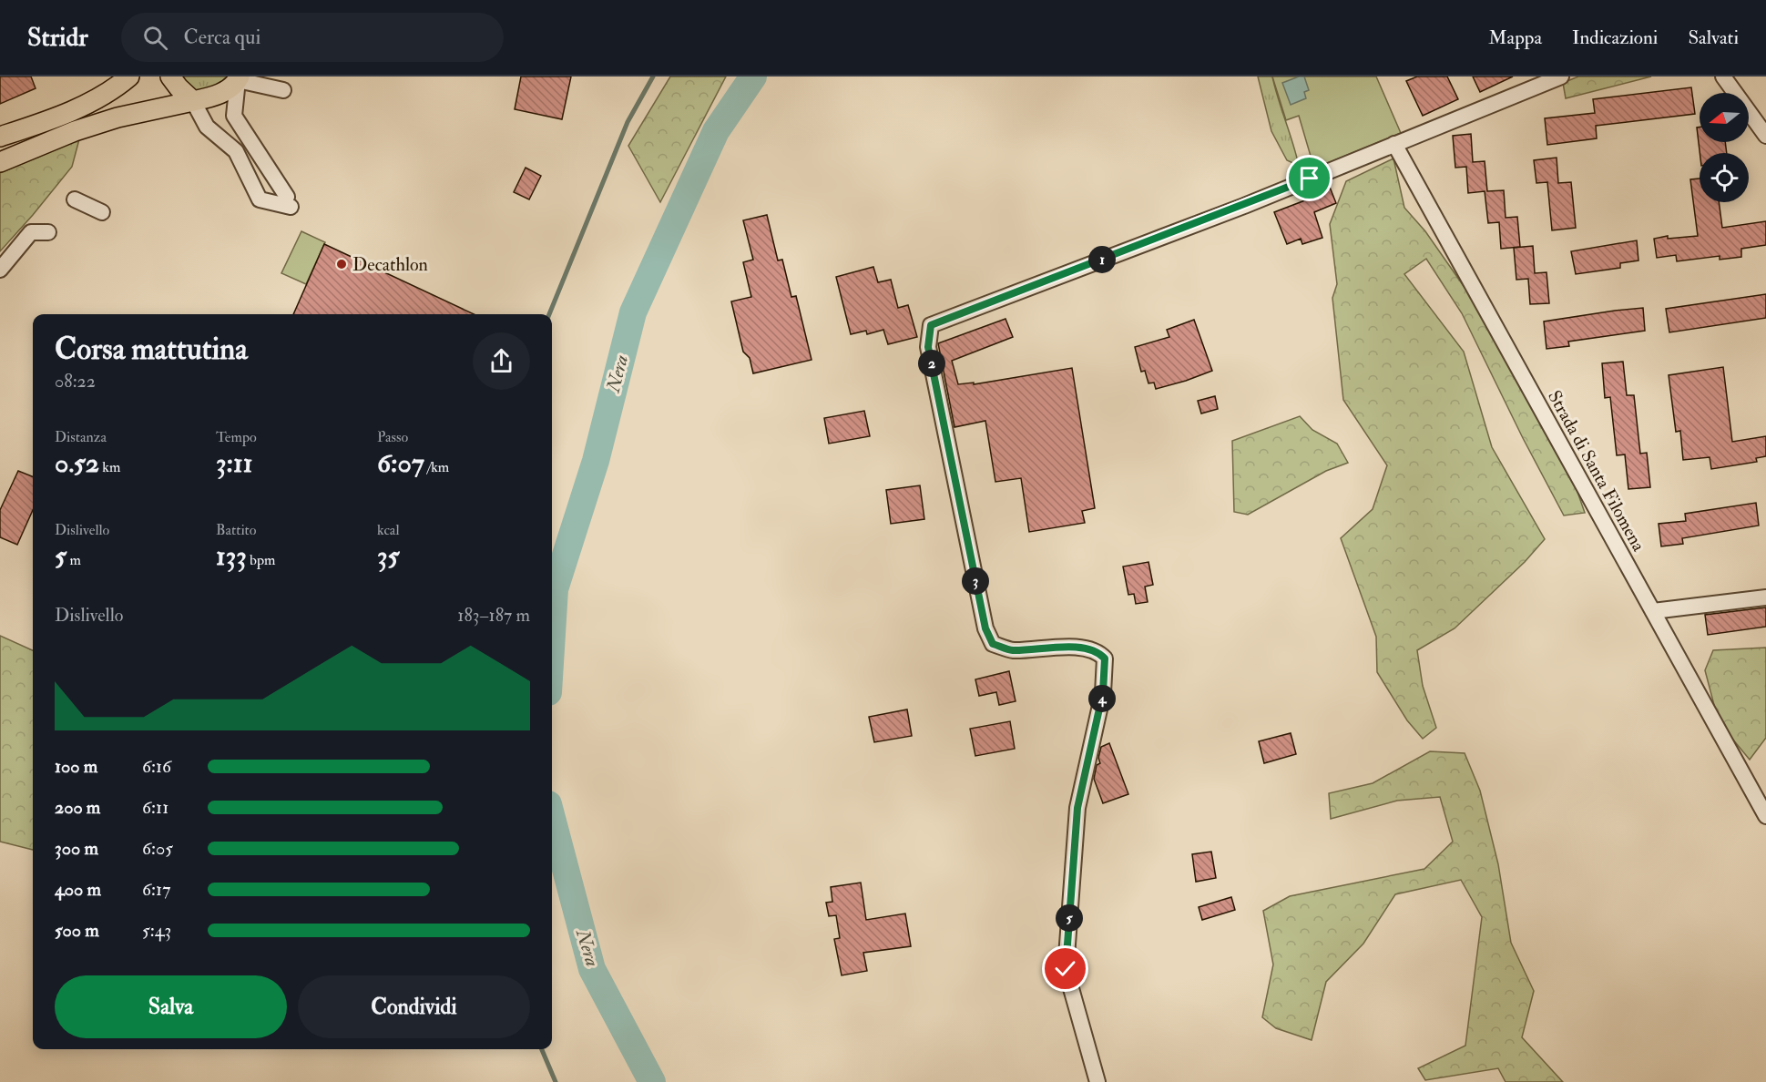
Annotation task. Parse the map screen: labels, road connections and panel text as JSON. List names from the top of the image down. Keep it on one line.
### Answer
{"streets":{"street":["Strada di Santa Filomena"]},"water":["Nera"],"places":["Decathlon"],"north":"left","page":{"header":"Stridr","search":"Cerca qui","nav":["Mappa","Indicazioni","Salvati"],"pins":["1","2","3","4","5"],"heading":["Corsa mattutina","08:22"],"stats":[["Distanza","0.52 km"],["Tempo","3:11"],["Passo","6:07 /km"],["Dislivello","5 m"],["Battito","133 bpm"],["kcal","35"]],"chart":["Dislivello","183–187 m"],"list":[{"name":"100 m","note":"6:16"},{"name":"200 m","note":"6:11"},{"name":"300 m","note":"6:05"},{"name":"400 m","note":"6:17"},{"name":"500 m","note":"5:43"}],"buttons":["Salva","Condividi"]}}
